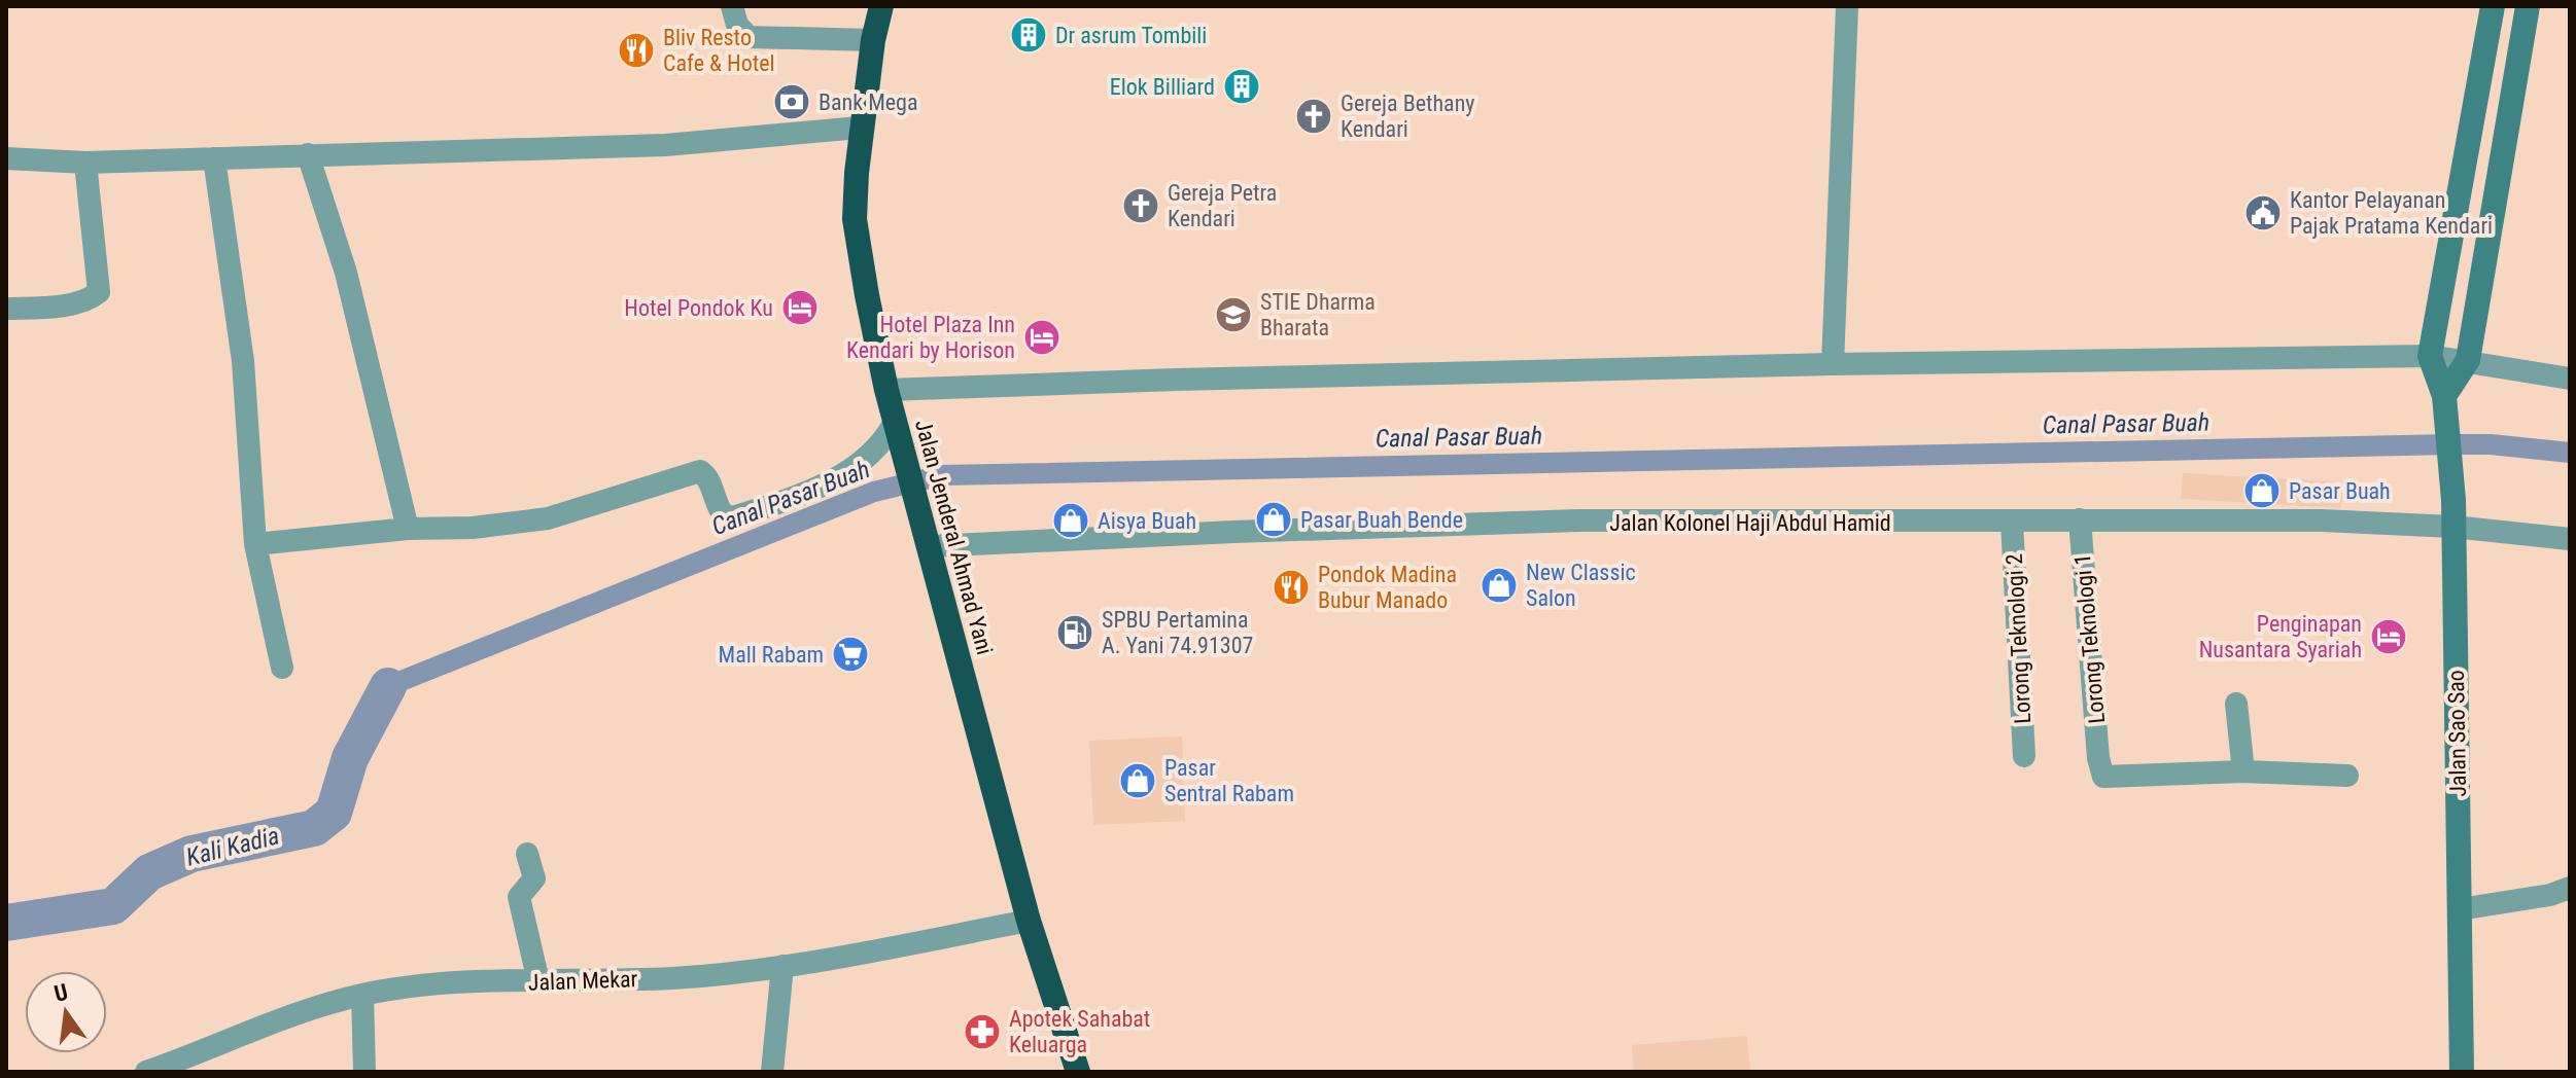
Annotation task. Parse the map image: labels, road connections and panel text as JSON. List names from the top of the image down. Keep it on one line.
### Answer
{"streets":{"highway":["Jalan Jenderal Ahmad Yani"],"street":["Jalan Kolonel Haji Abdul Hamid","Lorong Teknologi 2","Lorong Teknologi 1","Jalan Sao Sao","Jalan Mekar"]},"crossings":[["Jalan Kolonel Haji Abdul Hamid","Jalan Jenderal Ahmad Yani"],["Jalan Kolonel Haji Abdul Hamid","Lorong Teknologi 2"],["Jalan Kolonel Haji Abdul Hamid","Lorong Teknologi 1"],["Jalan Kolonel Haji Abdul Hamid","Jalan Sao Sao"],["Jalan Jenderal Ahmad Yani","Jalan Mekar"]],"water":["Canal Pasar Buah","Kali Kadia"],"places":{"building":["Dr asrum Tombili","Elok Billiard"],"restaurant":["Bliv Resto Cafe & Hotel","Pondok Madina Bubur Manado"],"bank":["Bank Mega"],"church":["Gereja Bethany Kendari","Gereja Petra Kendari"],"public building":["Kantor Pelayanan Pajak Pratama Kendari"],"hotel":["Hotel Pondok Ku","Hotel Plaza Inn Kendari by Horison","Penginapan Nusantara Syariah"],"school or university":["STIE Dharma Bharata"],"shop":["Pasar Buah","Pasar Buah Bende","Aisya Buah","New Classic Salon","Pasar Sentral Rabam"],"fuel station":["SPBU Pertamina A. Yani 74.91307"],"supermarket":["Mall Rabam"],"pharmacy":["Apotek Sahabat Keluarga"]},"north":"top"}
